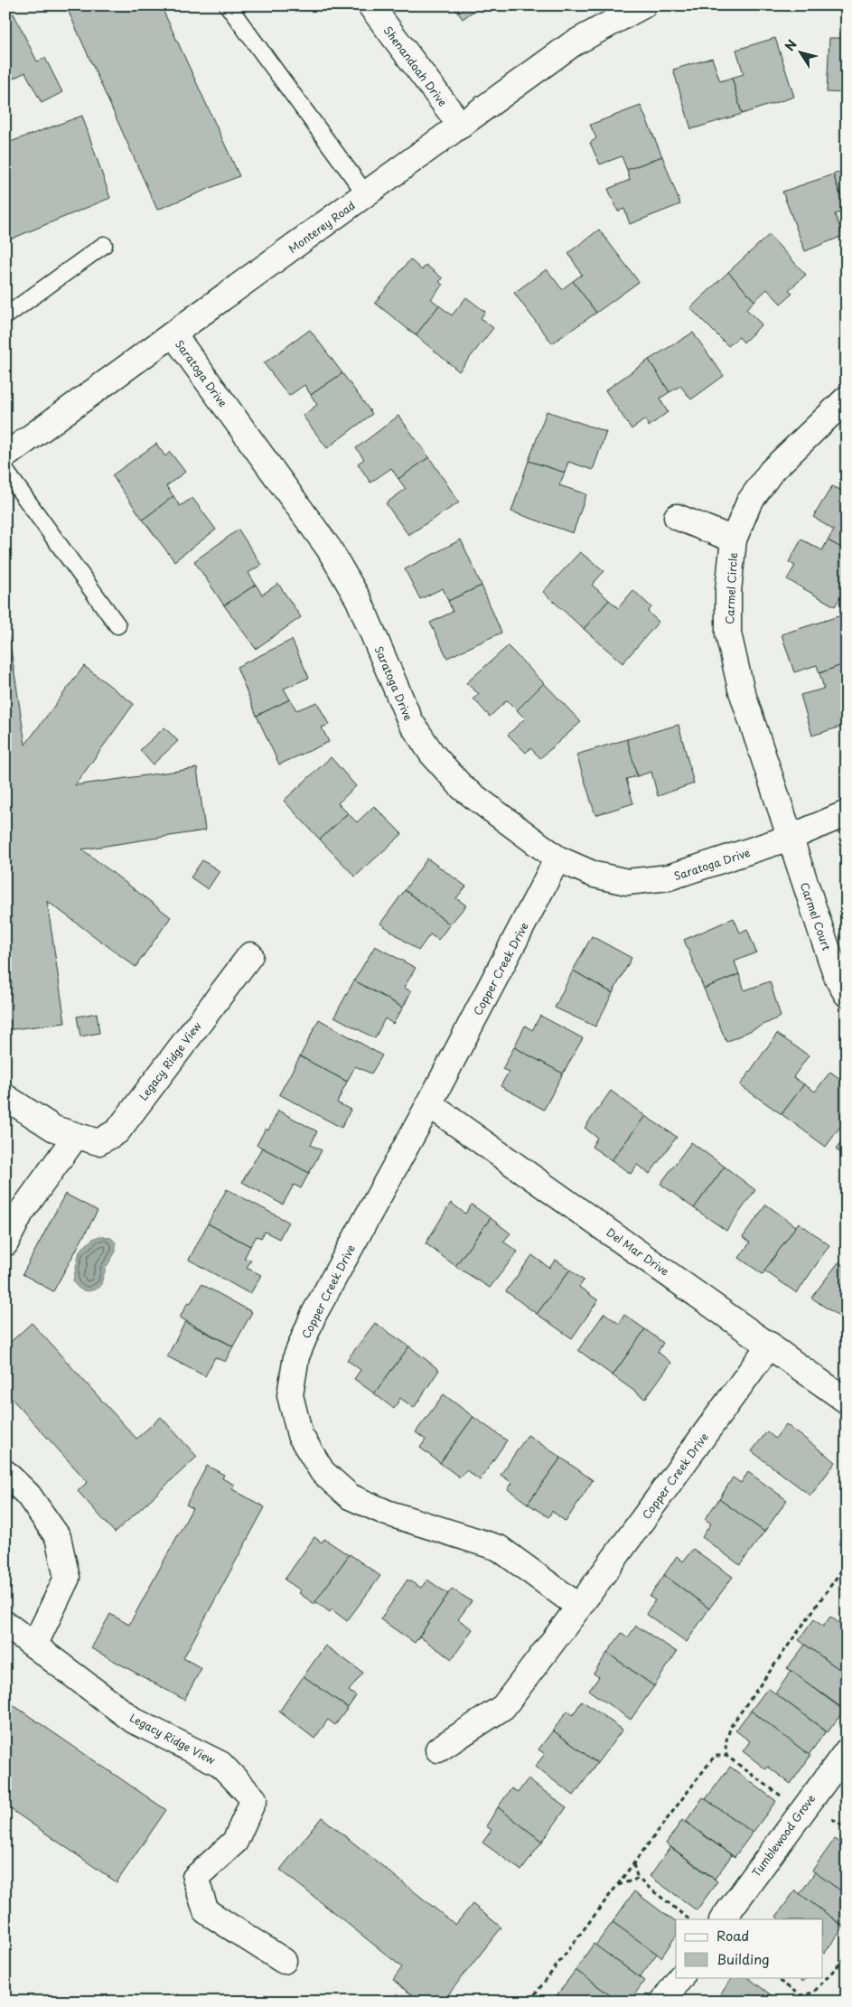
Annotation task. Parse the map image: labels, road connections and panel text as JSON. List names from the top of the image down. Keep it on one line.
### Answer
{"streets":{"street":["Shenandoah Drive","Monterey Road","Saratoga Drive","Carmel Circle","Carmel Court","Copper Creek Drive","Legacy Ridge View","Del Mar Drive","Tumblewood Grove"]},"crossings":[["Shenandoah Drive","Monterey Road"],["Monterey Road","Saratoga Drive"],["Saratoga Drive","Carmel Circle"],["Saratoga Drive","Carmel Court"],["Saratoga Drive","Copper Creek Drive"],["Carmel Circle","Carmel Court"],["Copper Creek Drive","Del Mar Drive"]],"legend":["Road","Building"],"north":"top left"}
